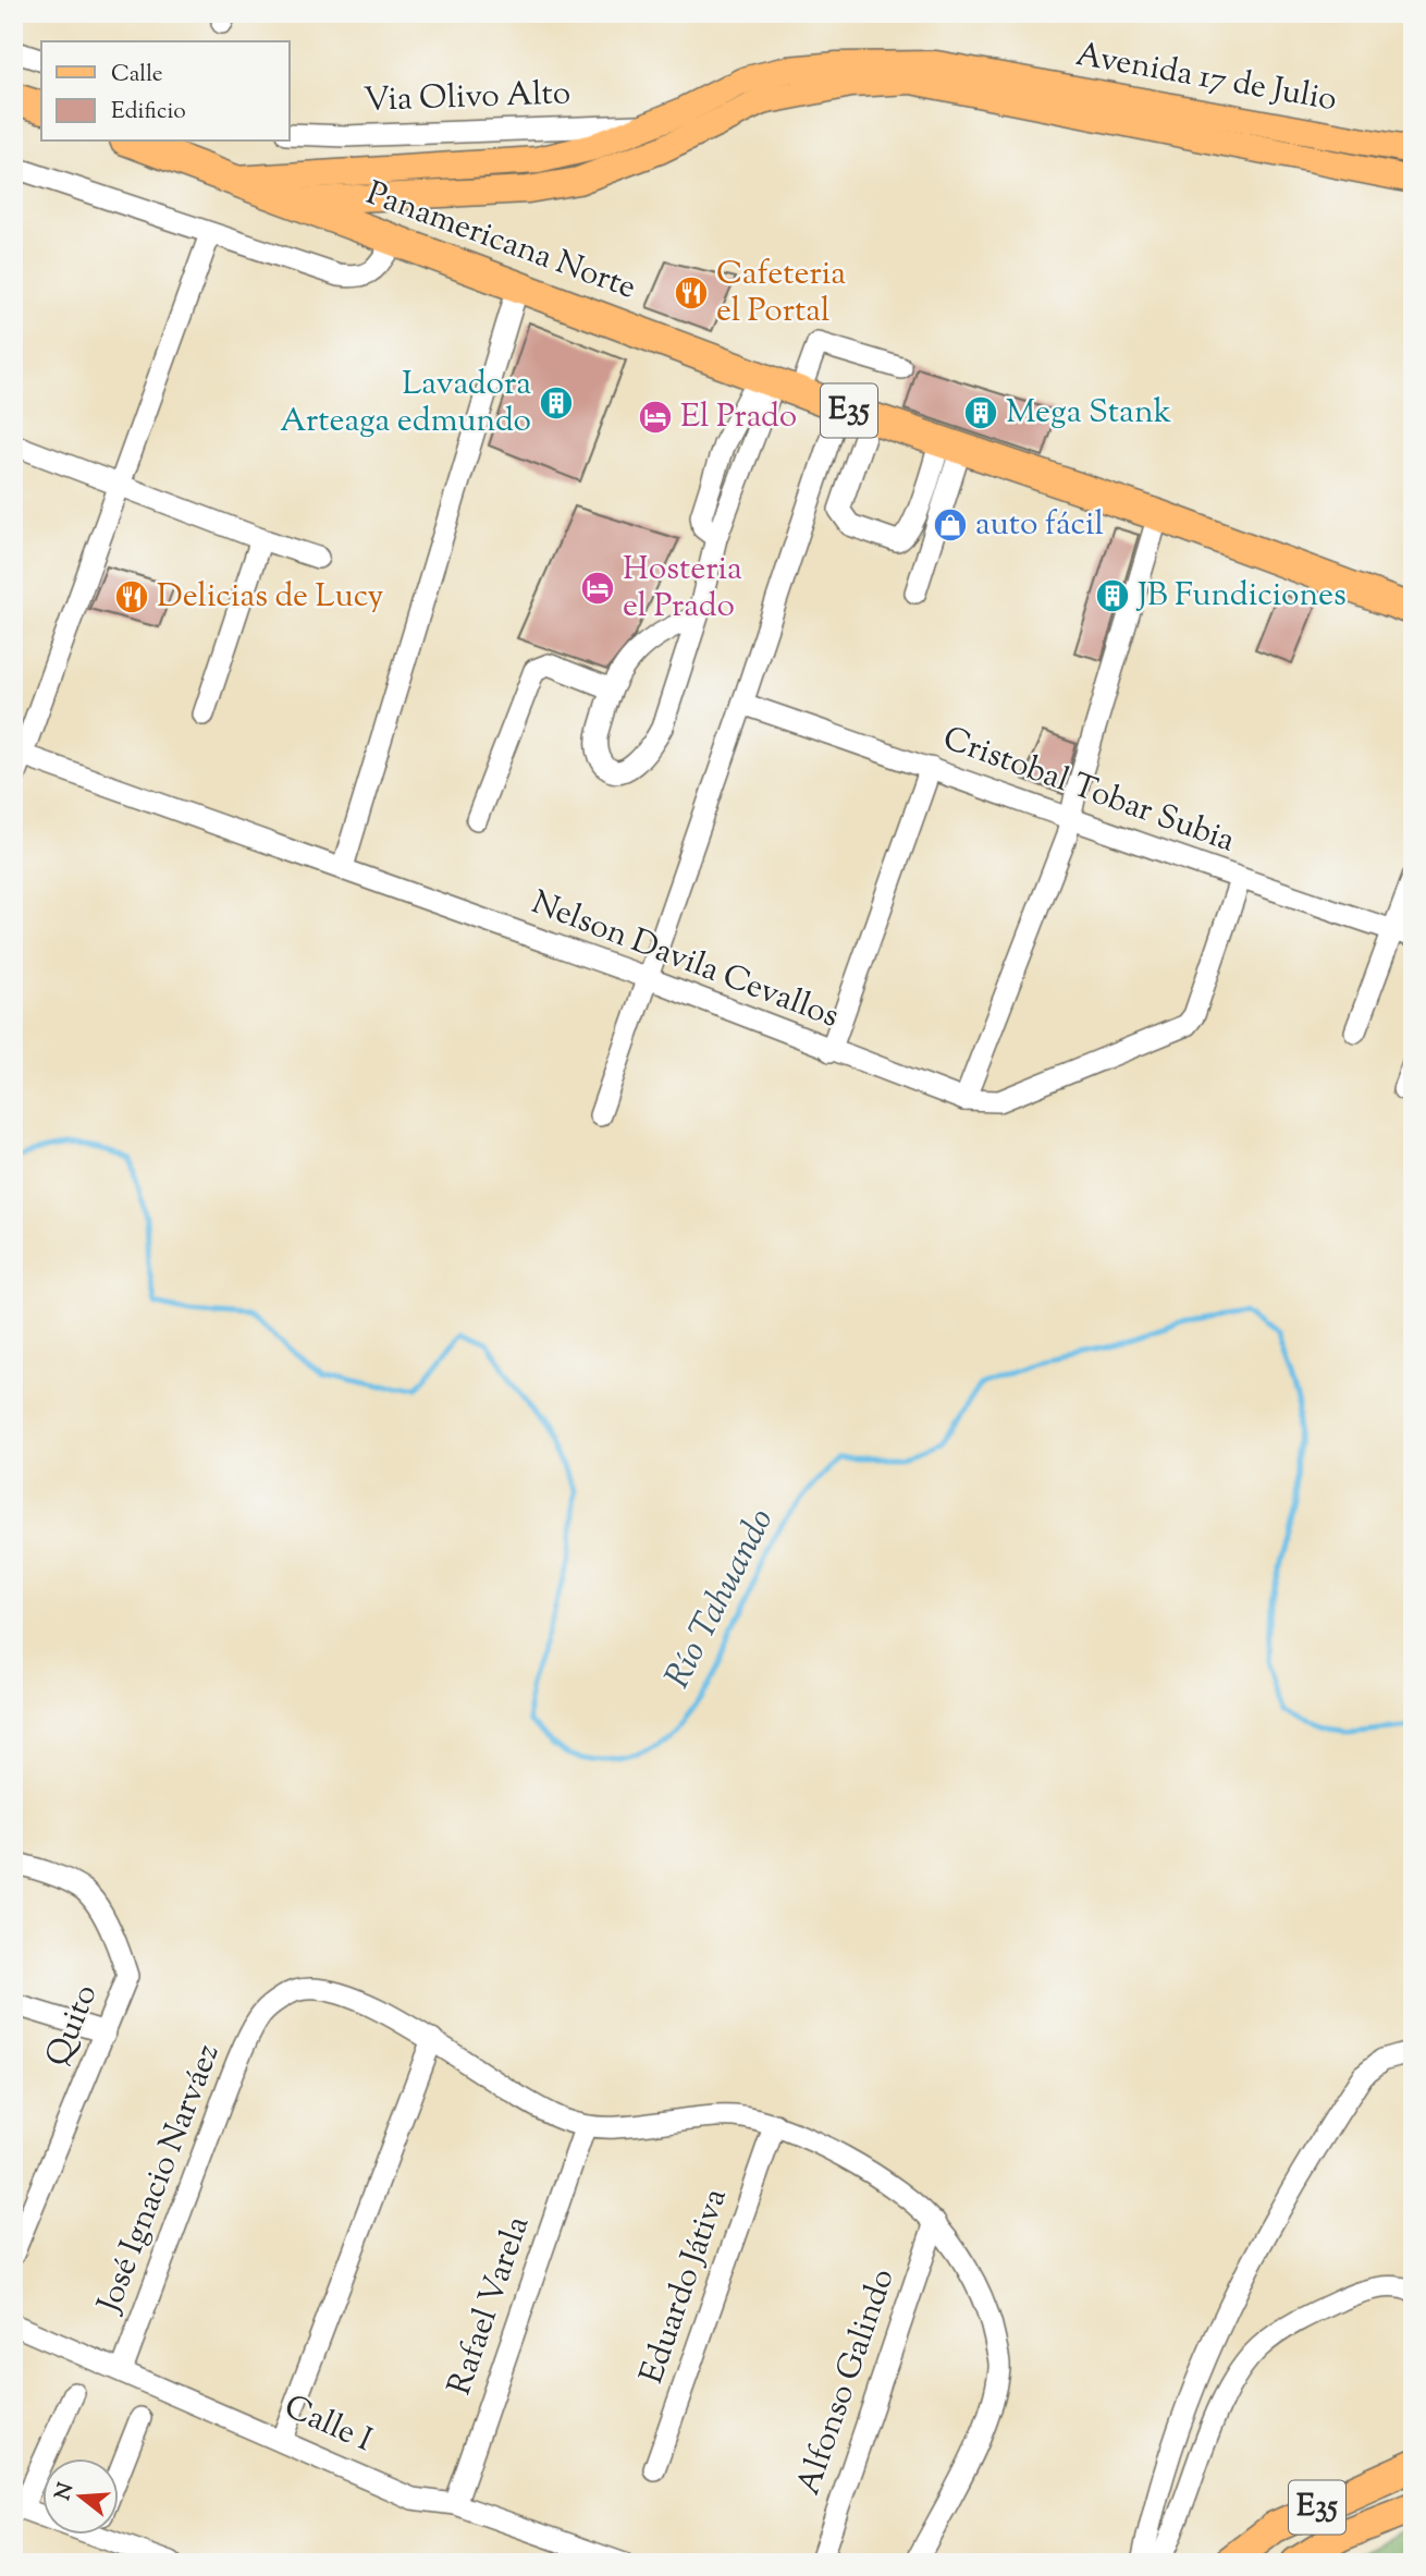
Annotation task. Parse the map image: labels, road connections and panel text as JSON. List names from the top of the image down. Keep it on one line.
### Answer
{"streets":{"highway":["Panamericana Norte","E35"],"main road":["Avenida 17 de Julio"],"street":["Via Olivo Alto","Cristobal Tobar Subia","Nelson Davila Cevallos","Quito","José Ignacio Narváez","Eduardo Játiva","Rafael Varela","Alfonso Galindo","Calle I"]},"crossings":[["Avenida 17 de Julio","Via Olivo Alto"],["Avenida 17 de Julio","Panamericana Norte"],["Cristobal Tobar Subia","Nelson Davila Cevallos"],["José Ignacio Narváez","Calle I"],["Rafael Varela","Calle I"]],"water":["Río Tahuando"],"places":{"restaurant":["Cafeteria el Portal","Delicias de Lucy"],"building":["Lavadora Arteaga edmundo","Mega Stank","JB Fundiciones"],"hotel":["El Prado","Hosteria el Prado"],"shop":["auto fácil"]},"legend":["Calle","Edificio"],"north":"left"}
